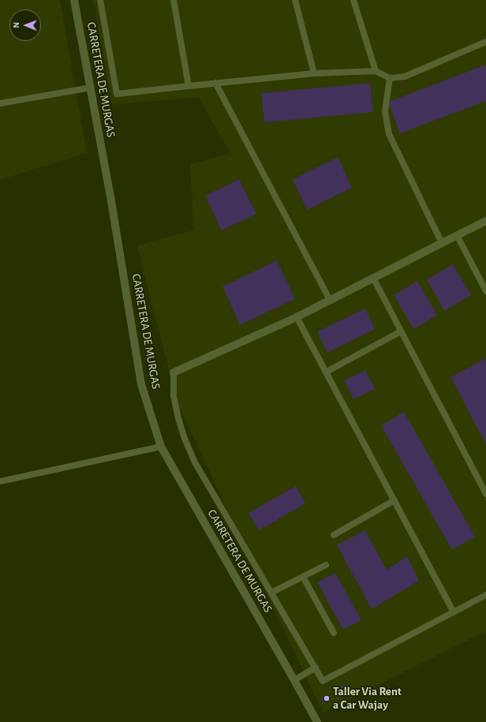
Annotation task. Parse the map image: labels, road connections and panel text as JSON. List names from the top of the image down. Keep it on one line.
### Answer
{"streets":{"street":["CARRETERA DE MURGAS"]},"places":["Taller Via Rent a Car Wajay"],"north":"left"}
